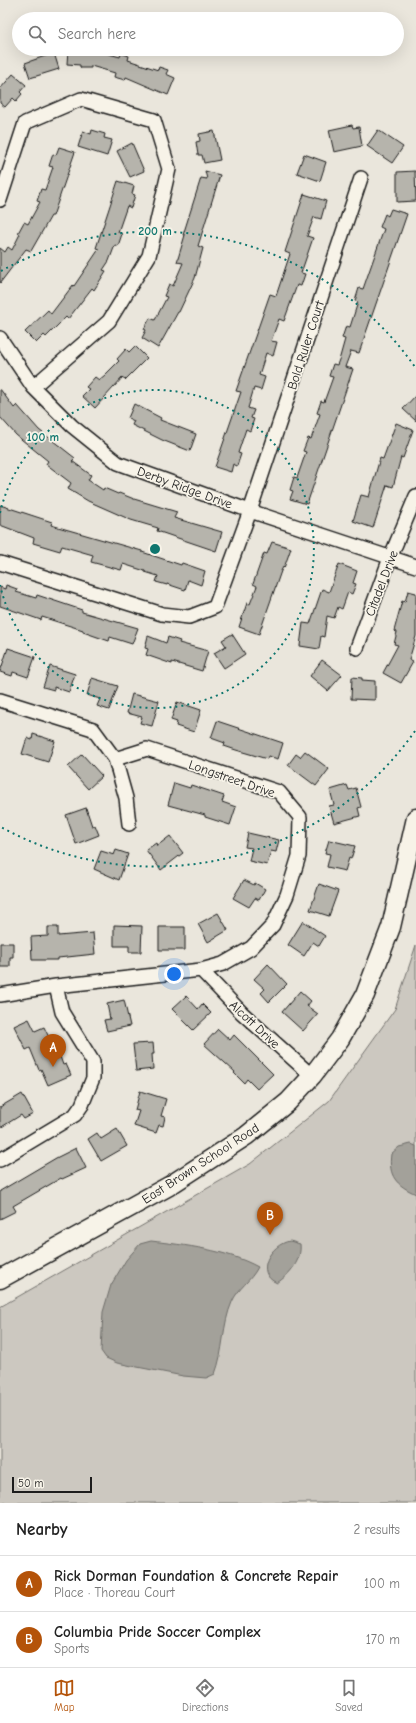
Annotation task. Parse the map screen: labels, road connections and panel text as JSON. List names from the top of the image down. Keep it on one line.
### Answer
{"streets":{"main road":["East Brown School Road"],"street":["Bold Ruler Court","Derby Ridge Drive","Citadel Drive","Longstreet Drive","Alcott Drive"]},"crossings":[["Bold Ruler Court","Derby Ridge Drive"],["Derby Ridge Drive","Citadel Drive"],["Longstreet Drive","Alcott Drive"],["Alcott Drive","East Brown School Road"]],"scale_bar":"50 m","page":{"search":"Search here","pins":["A","B"],"scale":"50 m","heading":["Nearby","2 results"],"list":[{"mark":"A","name":"Rick Dorman Foundation & Concrete Repair","note":"Place · Thoreau Court","value":"100 m"},{"mark":"B","name":"Columbia Pride Soccer Complex","note":"Sports","value":"170 m"}],"nav":["Map","Directions","Saved"]},"rings":["200 m","100 m"]}
